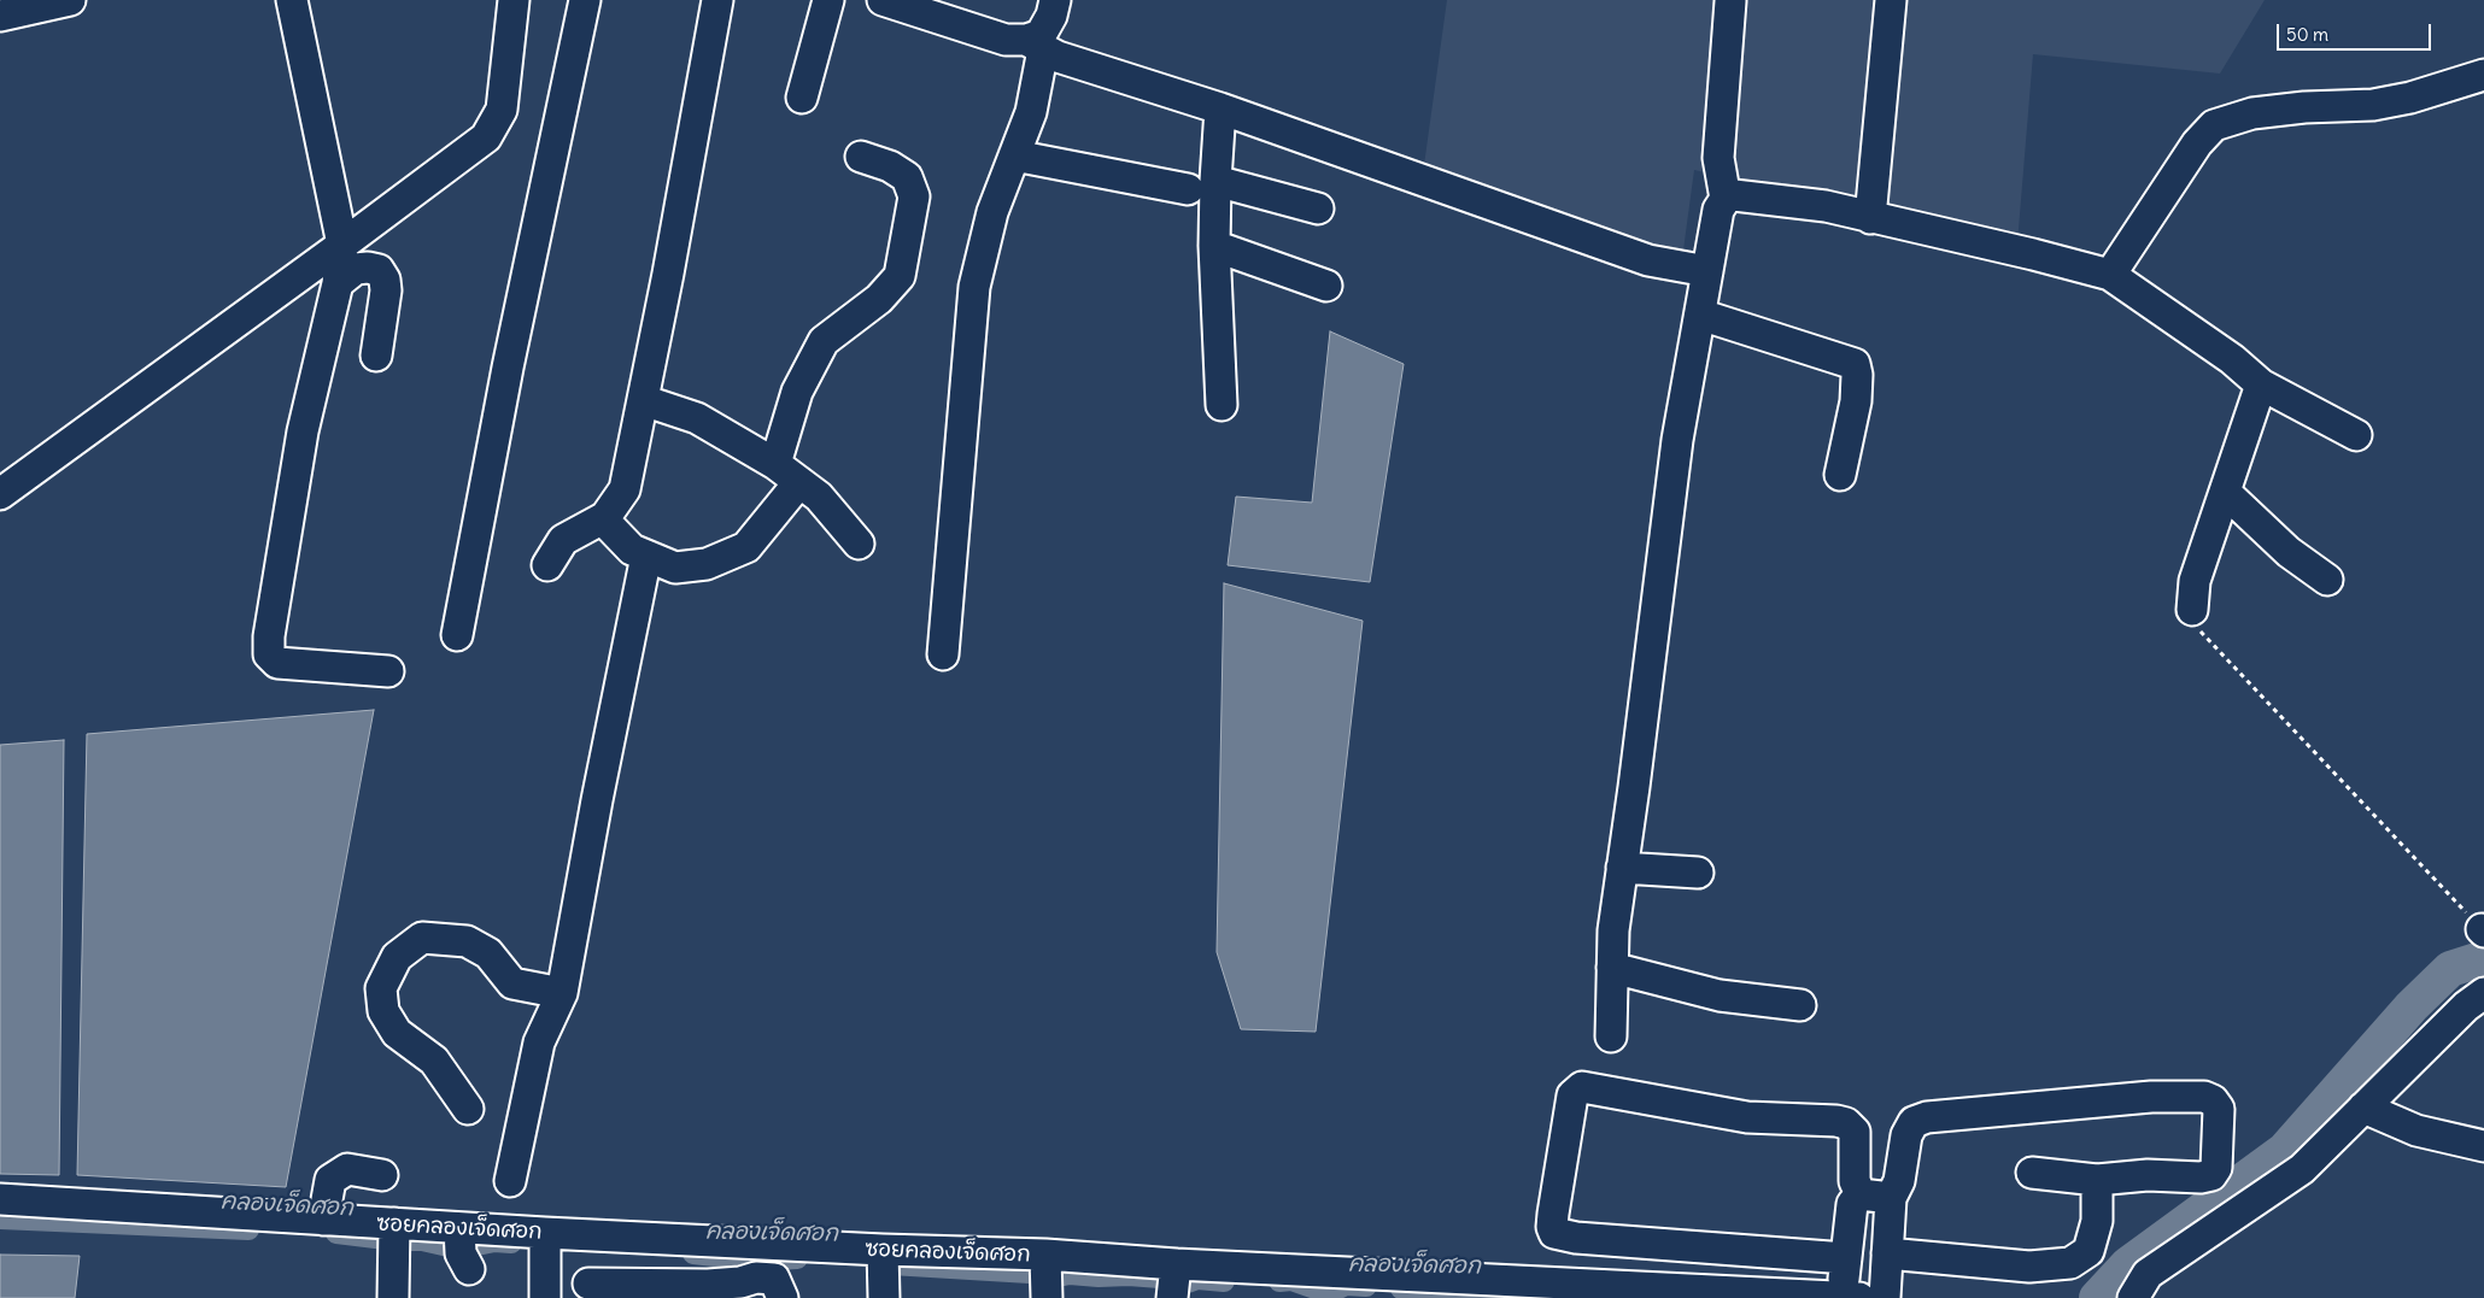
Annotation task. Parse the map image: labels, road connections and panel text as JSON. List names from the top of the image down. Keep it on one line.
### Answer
{"streets":{"street":["ซอยคลองเจ็ดศอก"]},"water":["คลองเจ็ดศอก"],"scale_bar":"50 m"}
